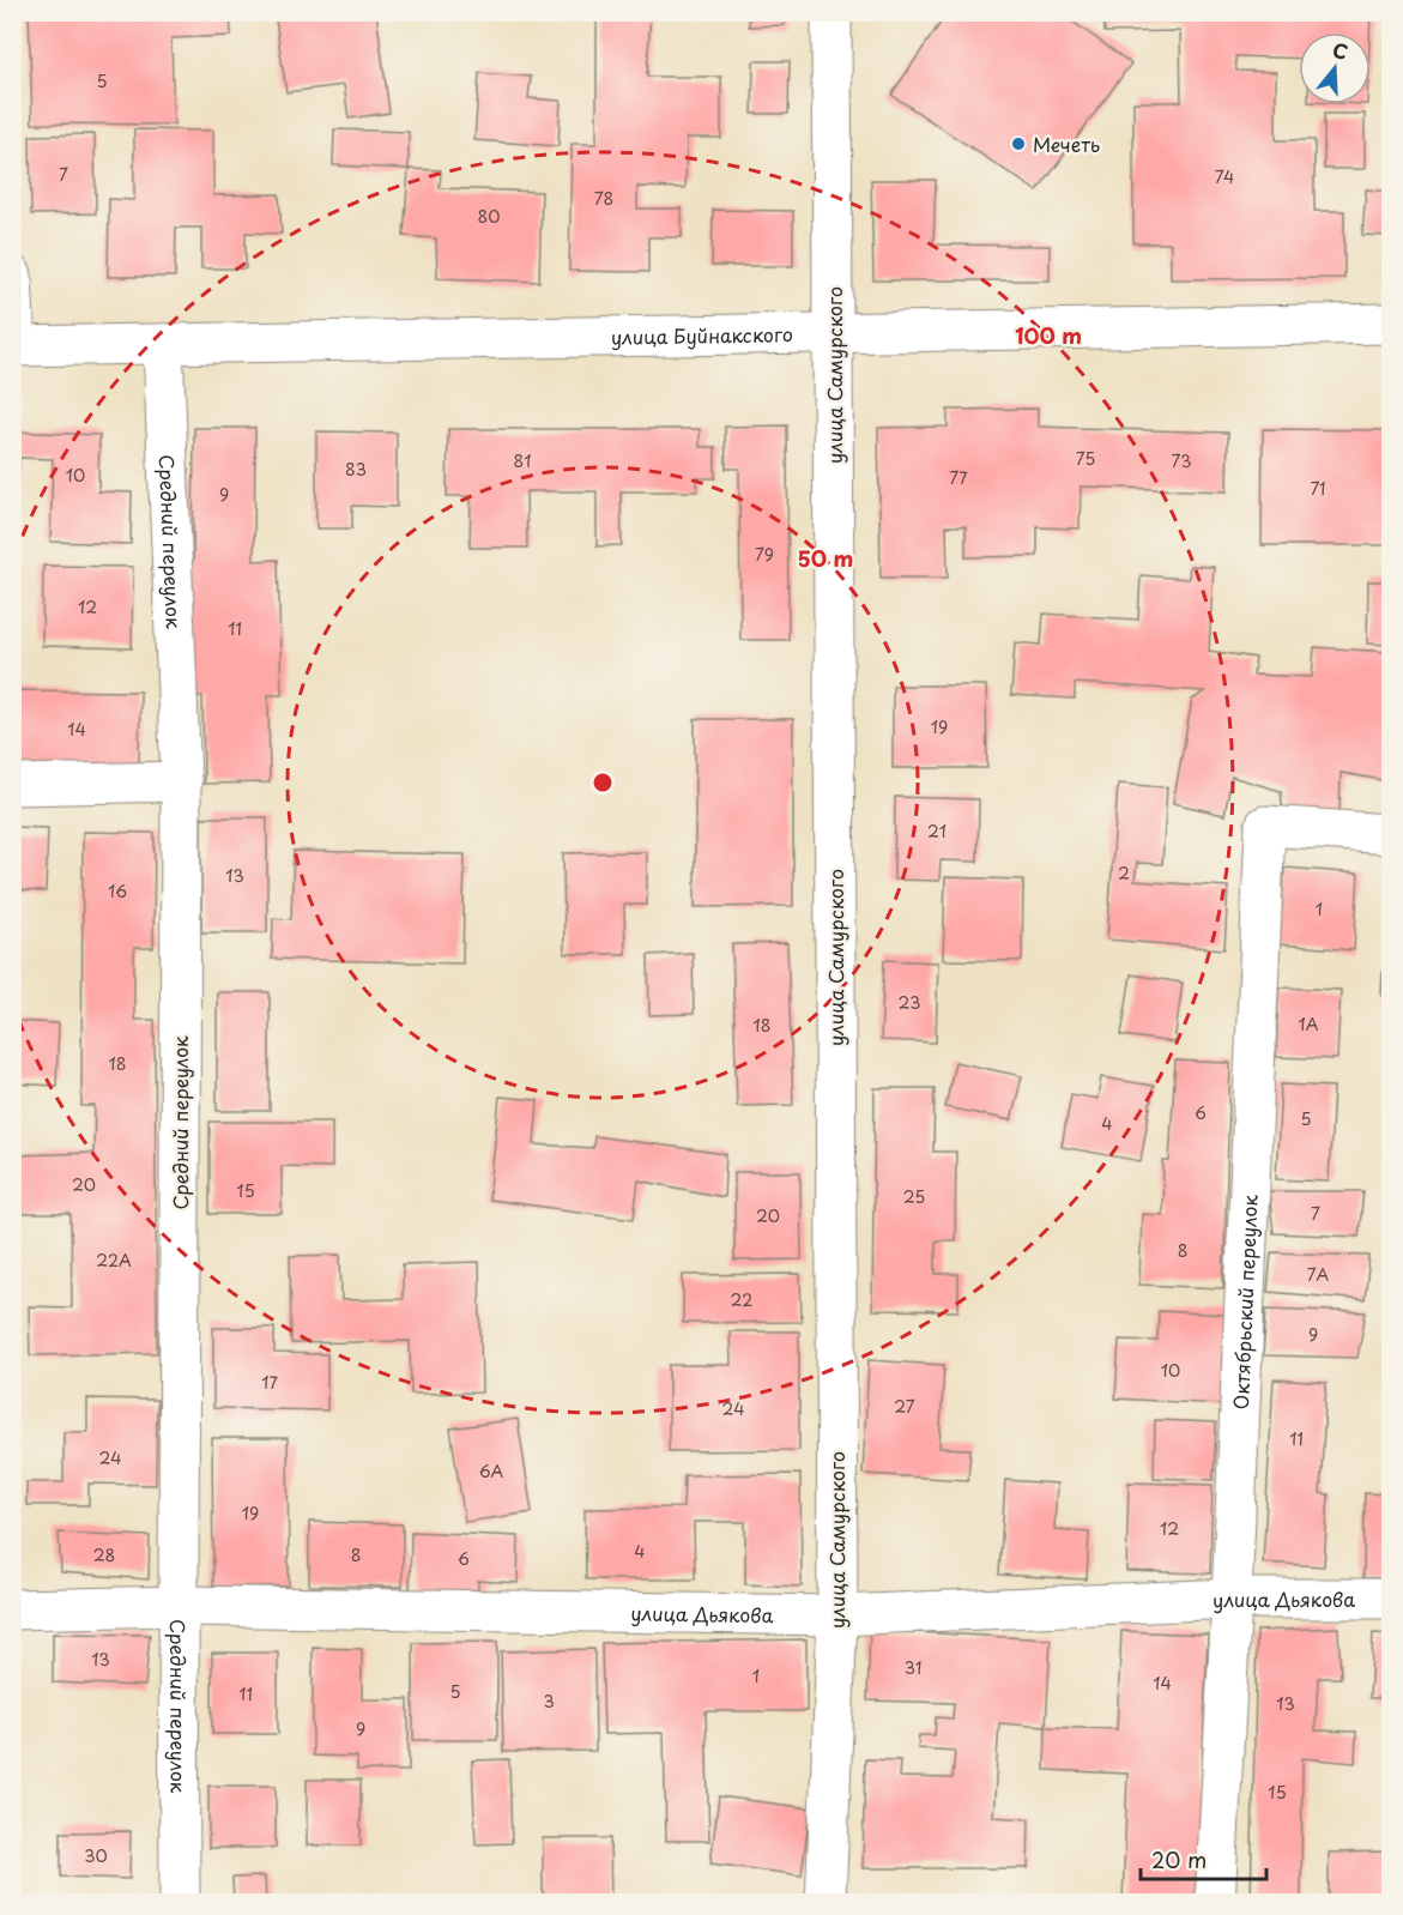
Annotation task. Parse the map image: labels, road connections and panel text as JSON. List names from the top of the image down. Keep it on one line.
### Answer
{"streets":{"street":["улица Буйнакского","улица Самурского","Средний переулок","Октябрьский переулок","улица Дьякова"]},"crossings":[["улица Буйнакского","улица Самурского"],["улица Буйнакского","Средний переулок"],["улица Самурского","улица Дьякова"],["Средний переулок","улица Дьякова"],["Октябрьский переулок","улица Дьякова"]],"places":["Мечеть"],"house_numbers":["5","7","74","78","80","75","81","73","83","10","77","71","9","79","12","11","19","14","21","2","13","16","1","23","1А","18","18","6","5","4","20","15","25","7","20","8","22А","7А","22","9","10","17","27","24","11","24","6А","19","12","4","28","8","6","13","31","1","14","5","11","3","13","9","15","30"],"scale_bar":"20 m","north":"top","rings":["100 m","50 m"]}
